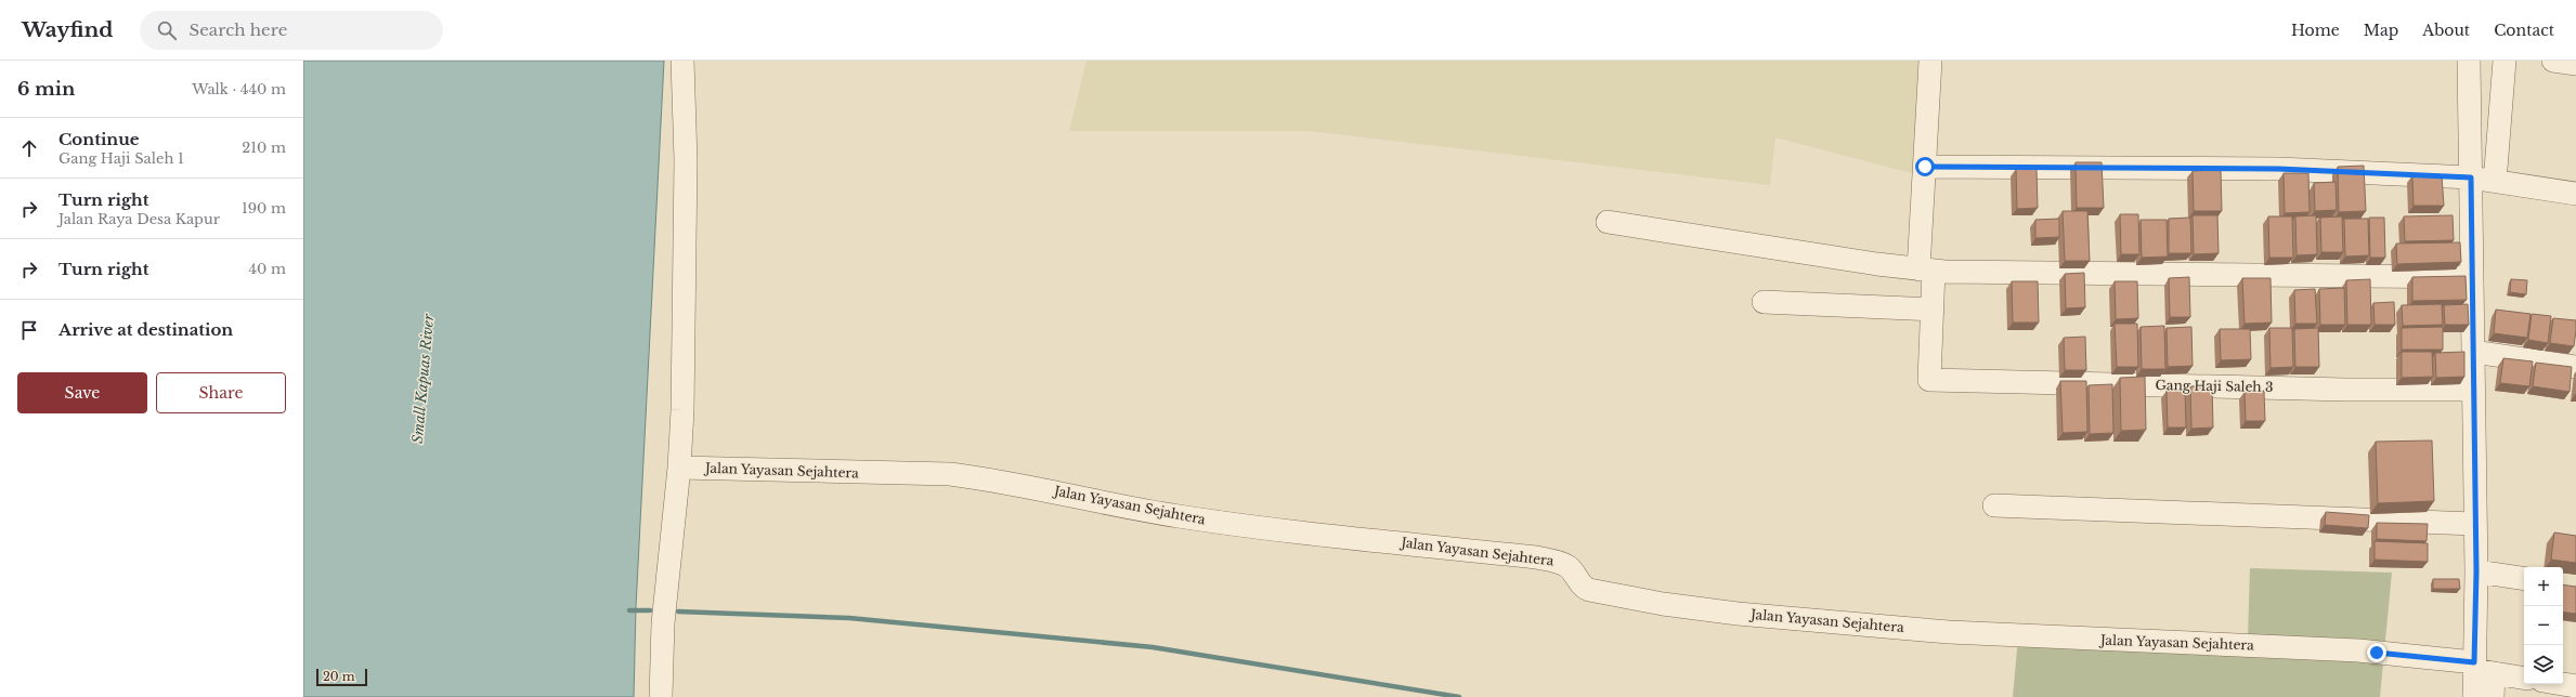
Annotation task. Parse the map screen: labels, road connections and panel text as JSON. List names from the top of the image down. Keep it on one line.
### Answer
{"streets":{"street":["Gang Haji Saleh 3","Jalan Yayasan Sejahtera"]},"water":["Small Kapuas River"],"scale_bar":"20 m","page":{"header":"Wayfind","search":"Search here","nav":["Home","Map","About","Contact"],"heading":["6 min","Walk · 440 m"],"list":[["Continue","Gang Haji Saleh 1","210 m"],["Turn right","Jalan Raya Desa Kapur","190 m"],["Turn right","40 m"],"Arrive at destination"],"buttons":["Save","Share"],"map_buttons":["+","−"],"scale":"20 m"}}
